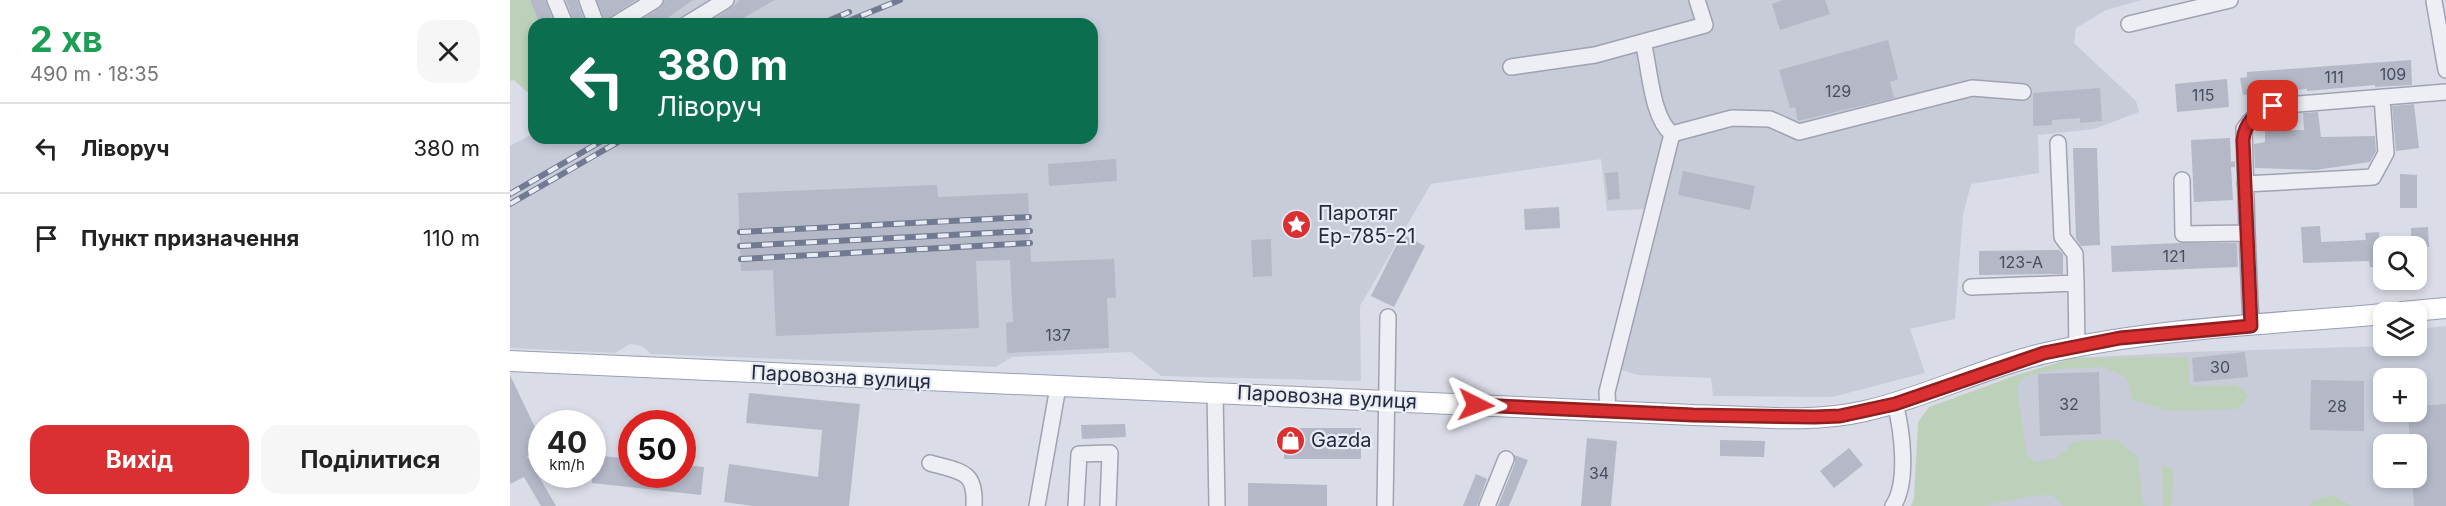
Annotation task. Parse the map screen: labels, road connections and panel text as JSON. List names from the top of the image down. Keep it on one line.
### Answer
{"streets":{"main road":["Паровозна вулиця"]},"places":{"place":["Паротяг Ер-785-21"],"shop":["Gazda"]},"house_numbers":["109","111","129","115","121","123-А","137","30","32","28","34"],"page":{"heading":["2 хв","490 m · 18:35"],"turn":["380 m","Ліворуч"],"list":[{"name":"Ліворуч","value":"380 m"},{"name":"Пункт призначення","value":"110 m"}],"map_buttons":["+","−"],"speed":"40 km/h","limit":"50","buttons":["Вихід","Поділитися"]}}
